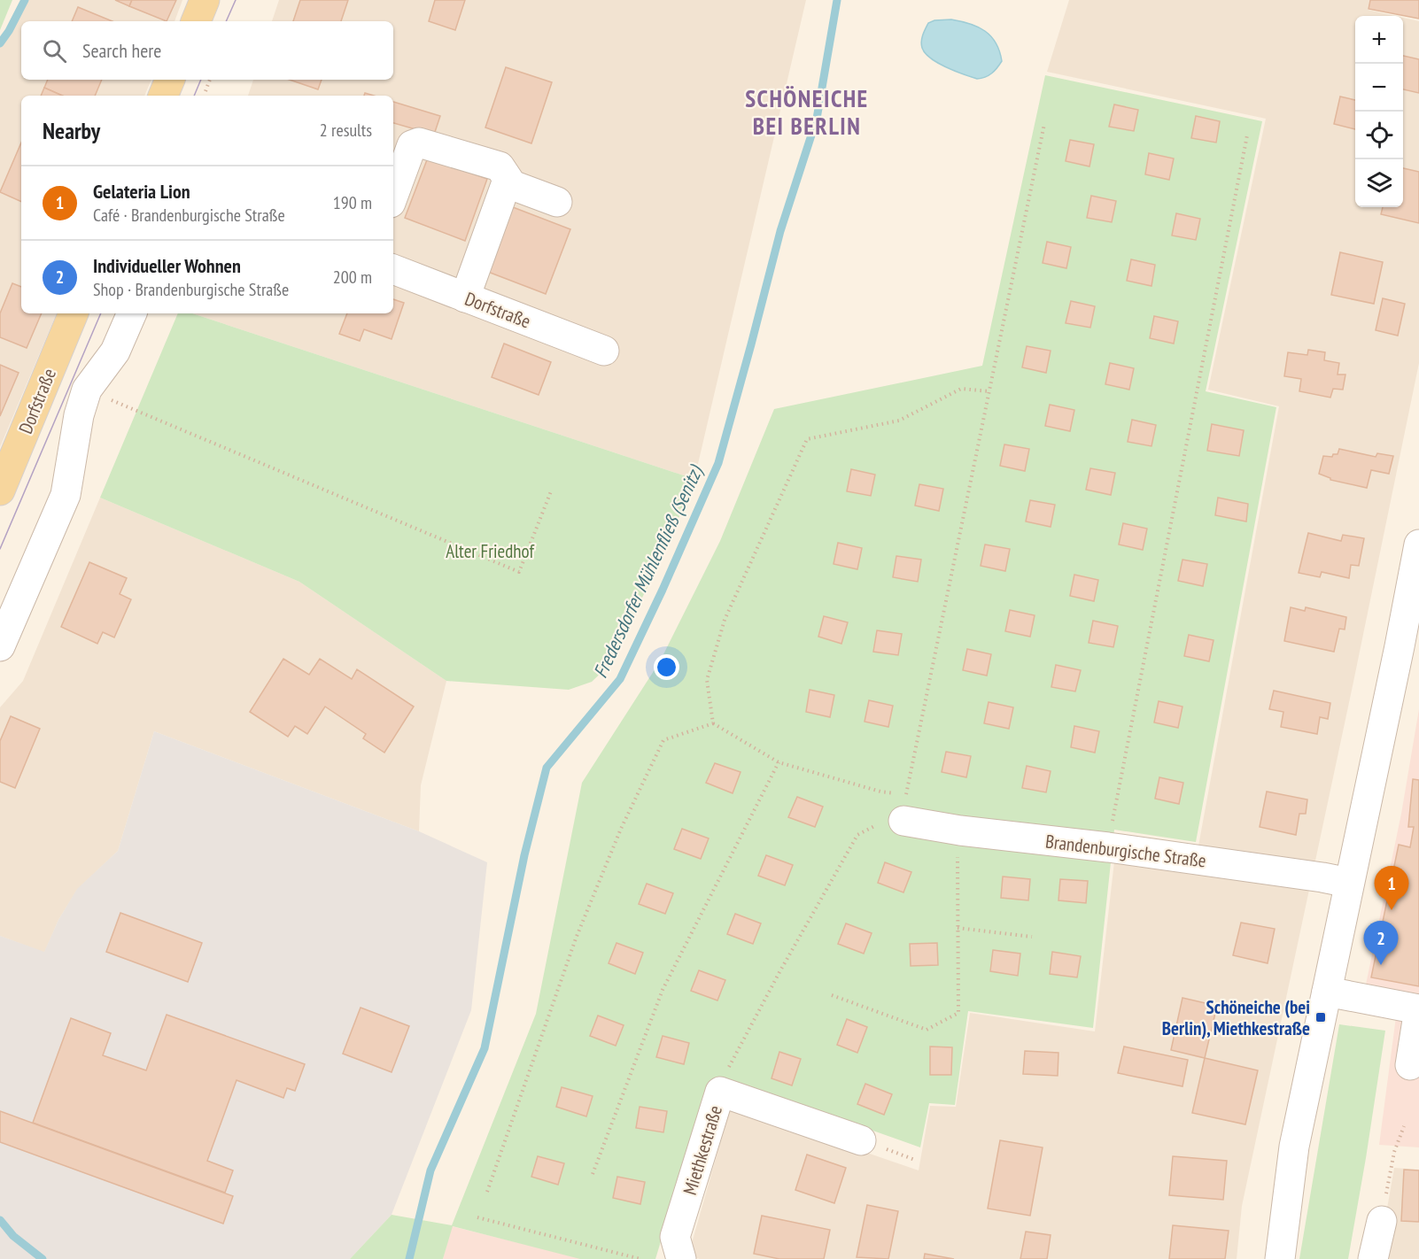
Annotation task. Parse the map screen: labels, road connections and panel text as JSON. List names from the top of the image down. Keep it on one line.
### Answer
{"streets":{"main road":["Dorfstraße"],"street":["Brandenburgische Straße","Miethkestraße"]},"districts":["SCHÖNEICHE BEI BERLIN"],"water":["Fredersdorfer Mühlenfließ (Senitz)"],"parks":["Alter Friedhof"],"places":{"transit":["Schöneiche (bei Berlin), Miethkestraße"]},"page":{"map_buttons":["+","−"],"search":"Search here","heading":["Nearby","2 results"],"list":[{"mark":"1","name":"Gelateria Lion","note":"Café · Brandenburgische Straße","value":"190 m"},{"mark":"2","name":"Individueller Wohnen","note":"Shop · Brandenburgische Straße","value":"200 m"}],"pins":["1","2"]}}
